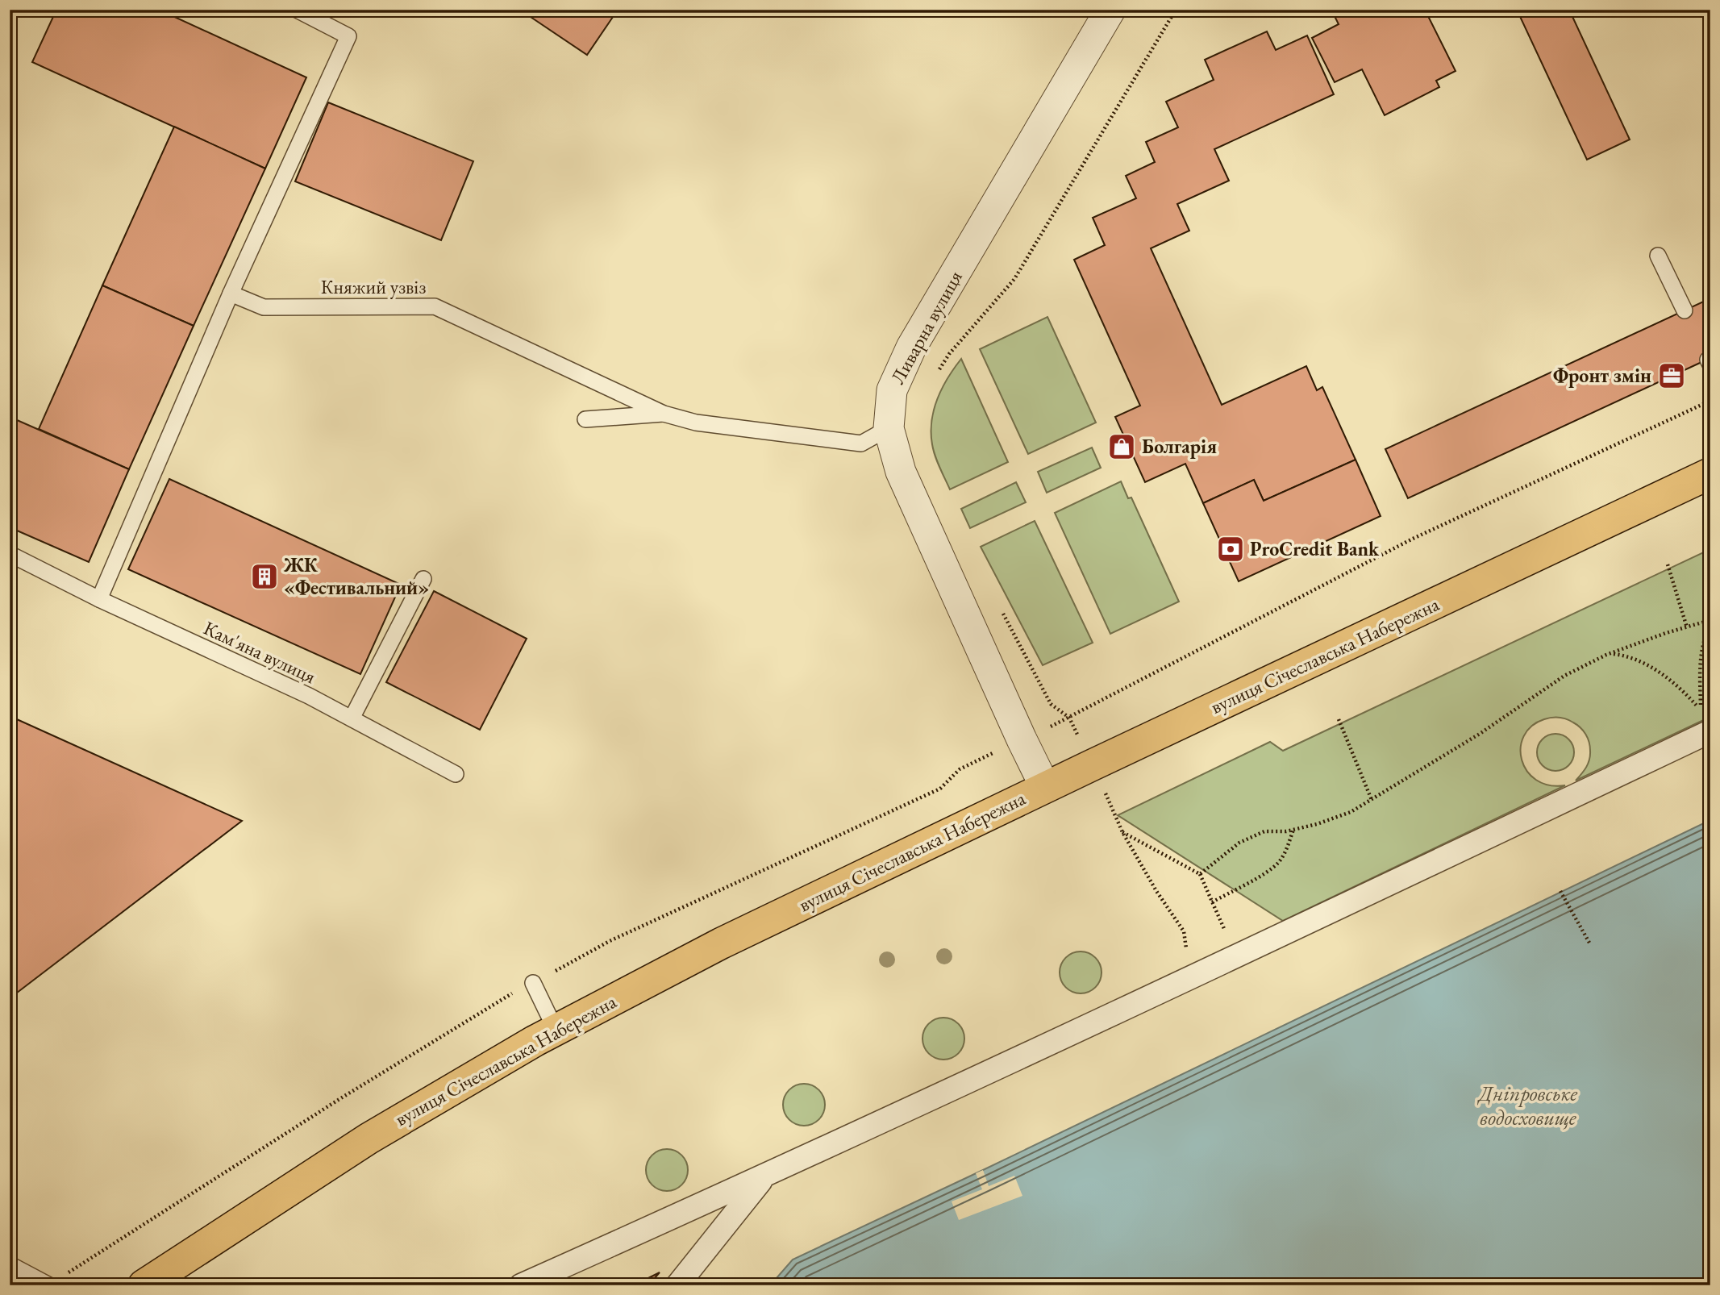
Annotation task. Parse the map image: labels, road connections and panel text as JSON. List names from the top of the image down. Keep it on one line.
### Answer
{"streets":{"main road":["вулиця Січеславська Набережна"],"street":["Ливарна вулиця"],"lane":["Княжий узвіз","Кам'яна вулиця"]},"crossings":[["Княжий узвіз","Ливарна вулиця"],["Ливарна вулиця","вулиця Січеславська Набережна"]],"water":["Дніпровське водосховище"],"places":{"office":["Фронт змін"],"shop":["Болгарія"],"bank":["ProCredit Bank"],"building":["ЖК «Фестивальний»"]}}
